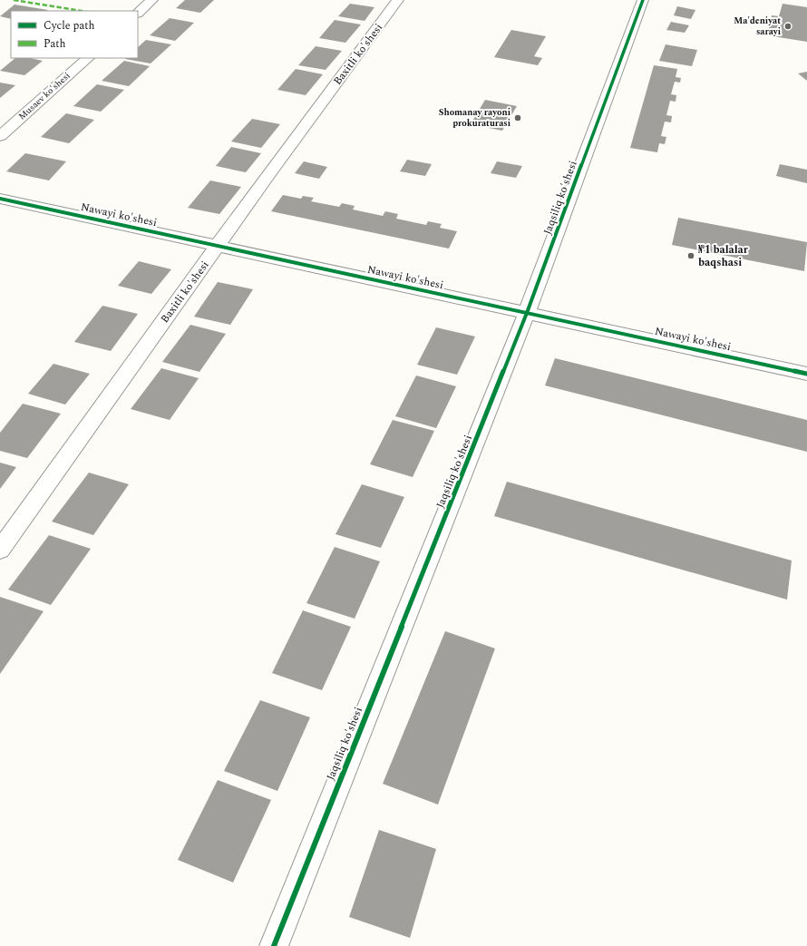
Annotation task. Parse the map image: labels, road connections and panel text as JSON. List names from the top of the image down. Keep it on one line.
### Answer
{"streets":{"street":["Baxitli ko'shesi","Musaev ko'shesi","Jaqsiliq ko'shesi","Nawayi ko'shesi"]},"crossings":[["Baxitli ko'shesi","Nawayi ko'shesi"],["Jaqsiliq ko'shesi","Nawayi ko'shesi"]],"places":["Ma'deniyat sarayi","Shomanay rayoni prokuraturasi","№1 balalar baqshasi"],"legend":["Cycle path","Path"]}
